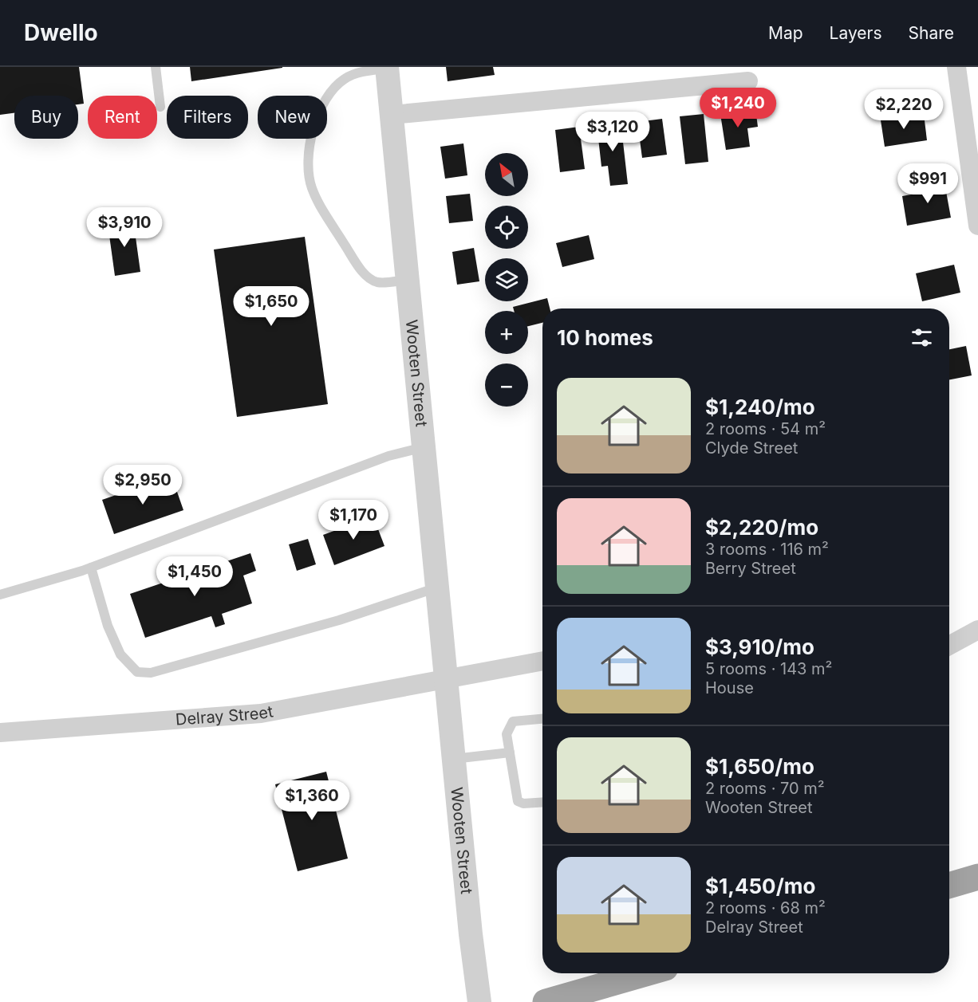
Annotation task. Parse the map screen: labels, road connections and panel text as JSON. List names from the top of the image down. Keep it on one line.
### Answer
{"streets":{"street":["Wooten Street","Delray Street"]},"crossings":[["Wooten Street","Delray Street"]],"north":"top left","page":{"header":"Dwello","nav":["Map","Layers","Share"],"price":["$1,240","$2,220","$3,120","$991","$3,910","$1,650","$2,950","$1,170","$1,450","$1,360"],"chip":["Buy","Rent","Filters","New"],"map_buttons":["+","−"],"heading":"10 homes","list":[{"name":"$1,240/mo","note":"2 rooms · 54 m² · Clyde Street"},{"name":"$2,220/mo","note":"3 rooms · 116 m² · Berry Street"},{"name":"$3,910/mo","note":"5 rooms · 143 m² · House"},{"name":"$1,650/mo","note":"2 rooms · 70 m² · Wooten Street"},{"name":"$1,450/mo","note":"2 rooms · 68 m² · Delray Street"}]}}
